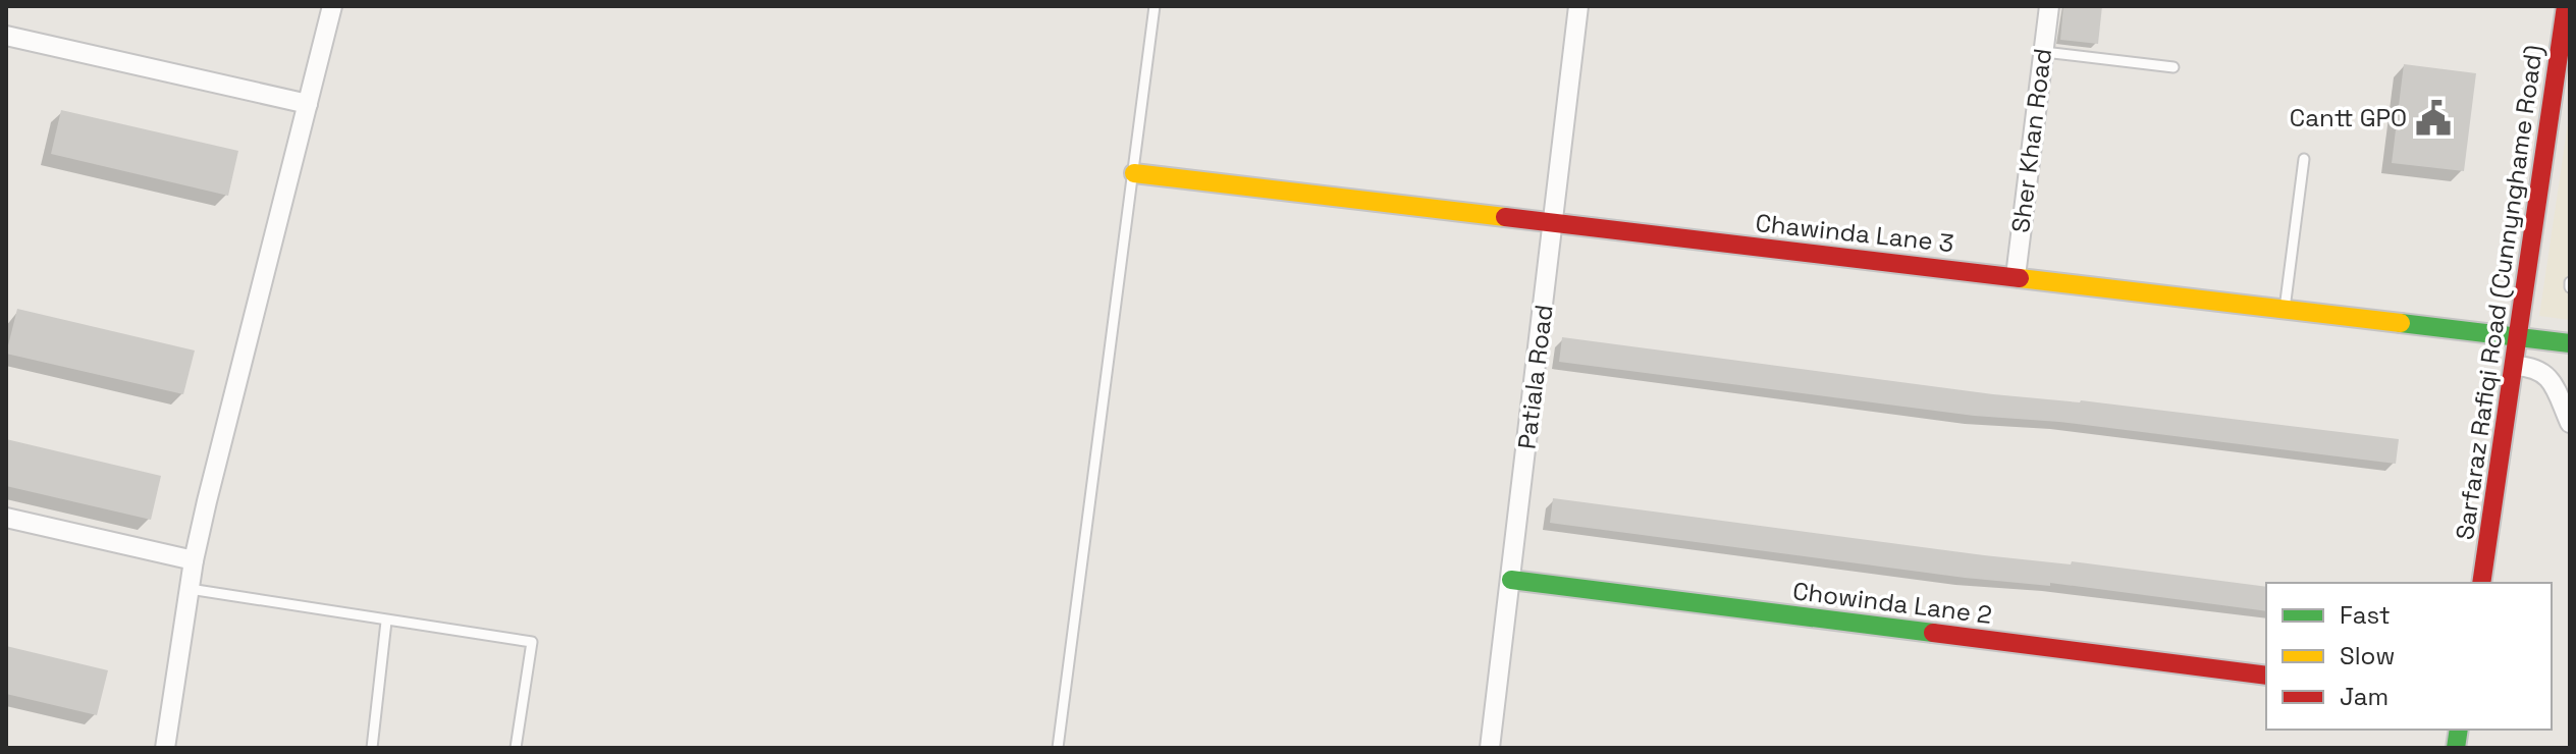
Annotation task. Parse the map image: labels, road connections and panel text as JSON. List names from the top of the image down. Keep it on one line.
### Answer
{"streets":{"street":["Sher Khan Road","Chawinda Lane 3","Sarfaraz Rafiqi Road (Cunnynghame Road)","Patiala Road","Chowinda Lane 2"]},"crossings":[["Sher Khan Road","Chawinda Lane 3"],["Chawinda Lane 3","Sarfaraz Rafiqi Road (Cunnynghame Road)"],["Chawinda Lane 3","Patiala Road"],["Patiala Road","Chowinda Lane 2"]],"places":{"public building":["Cantt GPO"]},"legend":["Fast","Slow","Jam"]}
